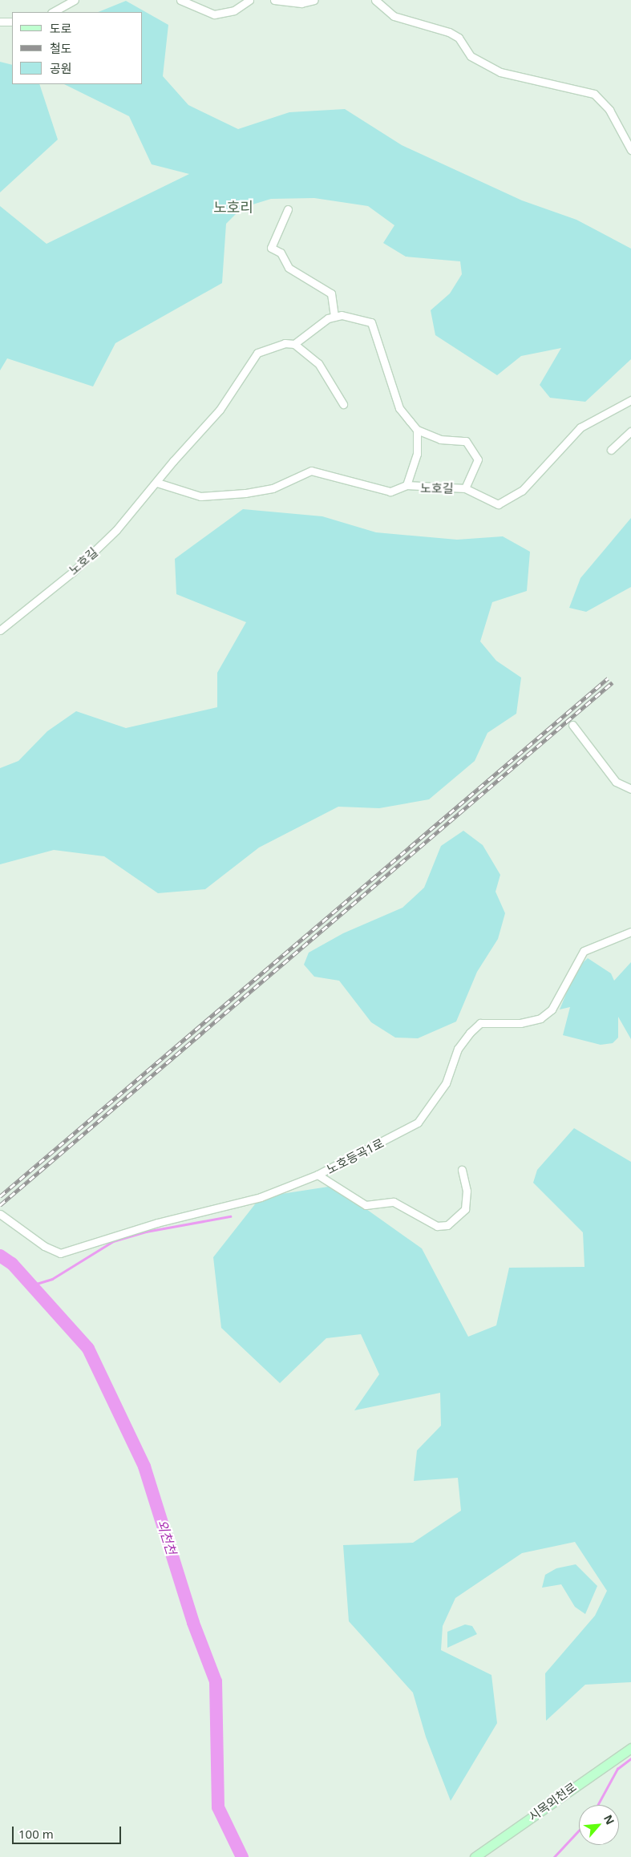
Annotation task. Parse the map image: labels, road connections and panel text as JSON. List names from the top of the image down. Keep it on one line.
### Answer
{"streets":{"street":["노호길","노호등곡1로","시목외천로"]},"districts":["노호리"],"water":["외천천"],"legend":["도로","철도","공원"],"scale_bar":"100 m","north":"top right"}
